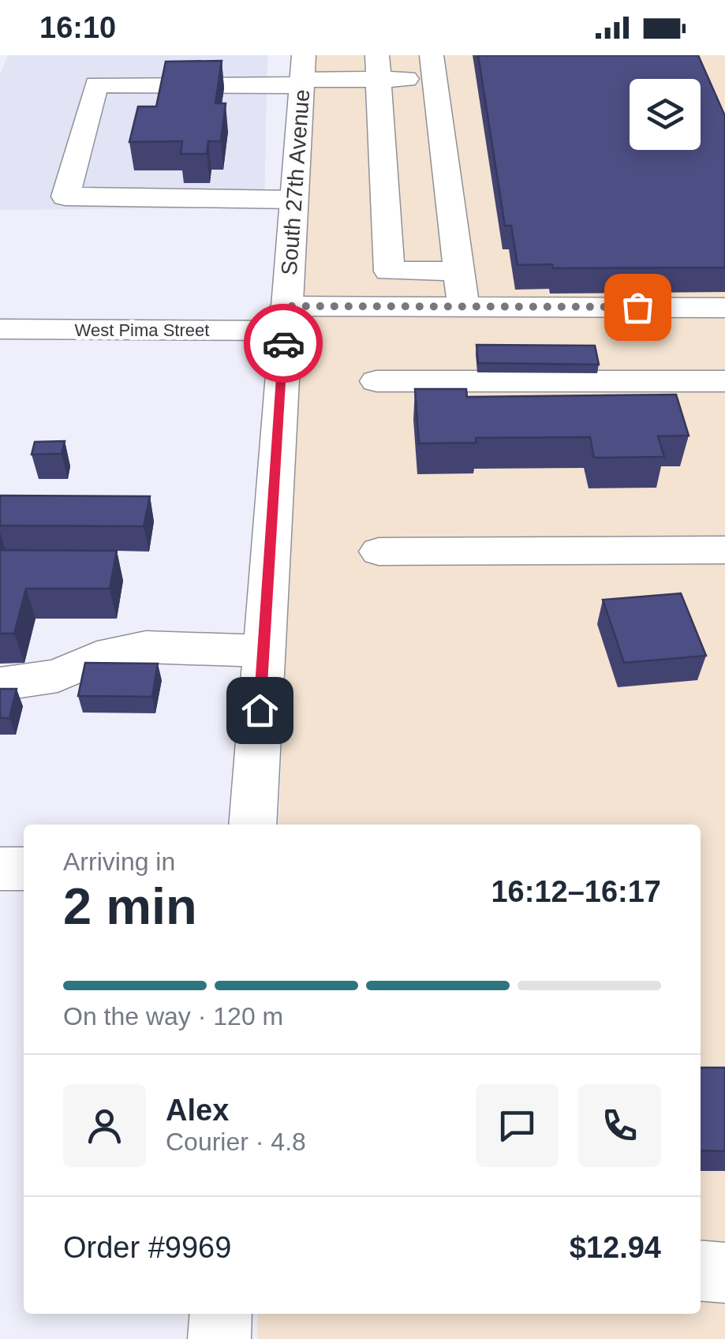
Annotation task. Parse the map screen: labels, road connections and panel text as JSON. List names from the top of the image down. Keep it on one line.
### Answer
{"streets":{"main road":["South 27th Avenue","West Pima Street"]},"crossings":[["South 27th Avenue","West Pima Street"]],"page":{"status":"16:10","heading":["2 min","Arriving in","16:12–16:17"],"panel":["Alex","Courier · 4.8","Order #9969","$12.94"],"bar":"On the way · 120 m"}}
